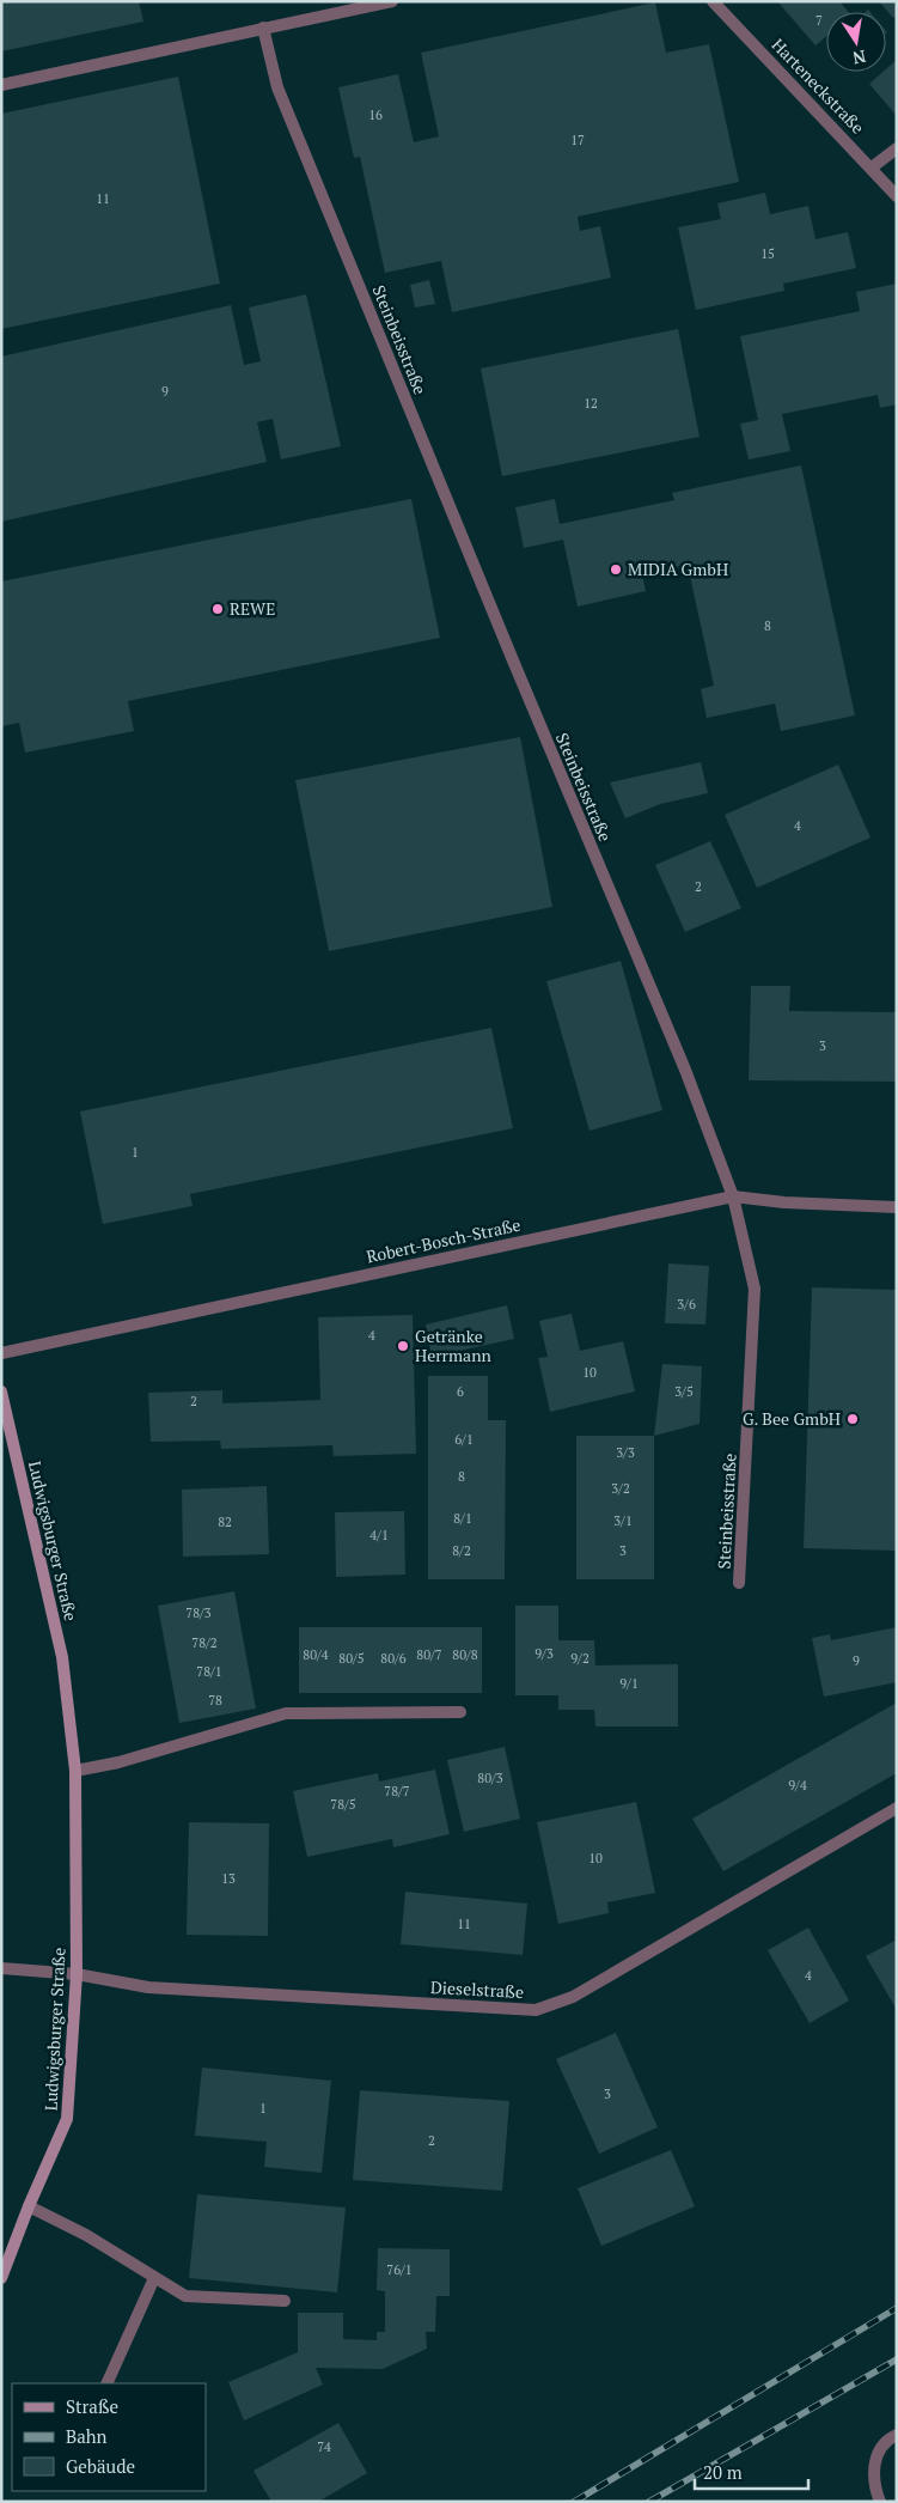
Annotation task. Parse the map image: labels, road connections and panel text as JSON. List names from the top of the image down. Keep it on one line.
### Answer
{"streets":{"main road":["Ludwigsburger Straße"],"street":["Harteneckstraße","Steinbeisstraße","Robert-Bosch-Straße","Dieselstraße"]},"crossings":[["Steinbeisstraße","Robert-Bosch-Straße"],["Ludwigsburger Straße","Dieselstraße"]],"places":["MIDIA GmbH","REWE","Getränke Herrmann","G. Bee GmbH"],"house_numbers":["7","16","17","11","15","9","12","8","4","2","3","1","3/6","4","10","6","3/5","2","6/1","3/3","8","3/2","8/1","3/1","82","4/1","8/2","3","78/3","78/2","9/3","80/4","80/7","80/8","80/5","80/6","9/2","9","78/1","9/1","78","80/3","9/4","78/7","78/5","10","13","11","4","3","1","2","76/1","74"],"legend":["Straße","Bahn","Gebäude"],"scale_bar":"20 m","north":"bottom"}
